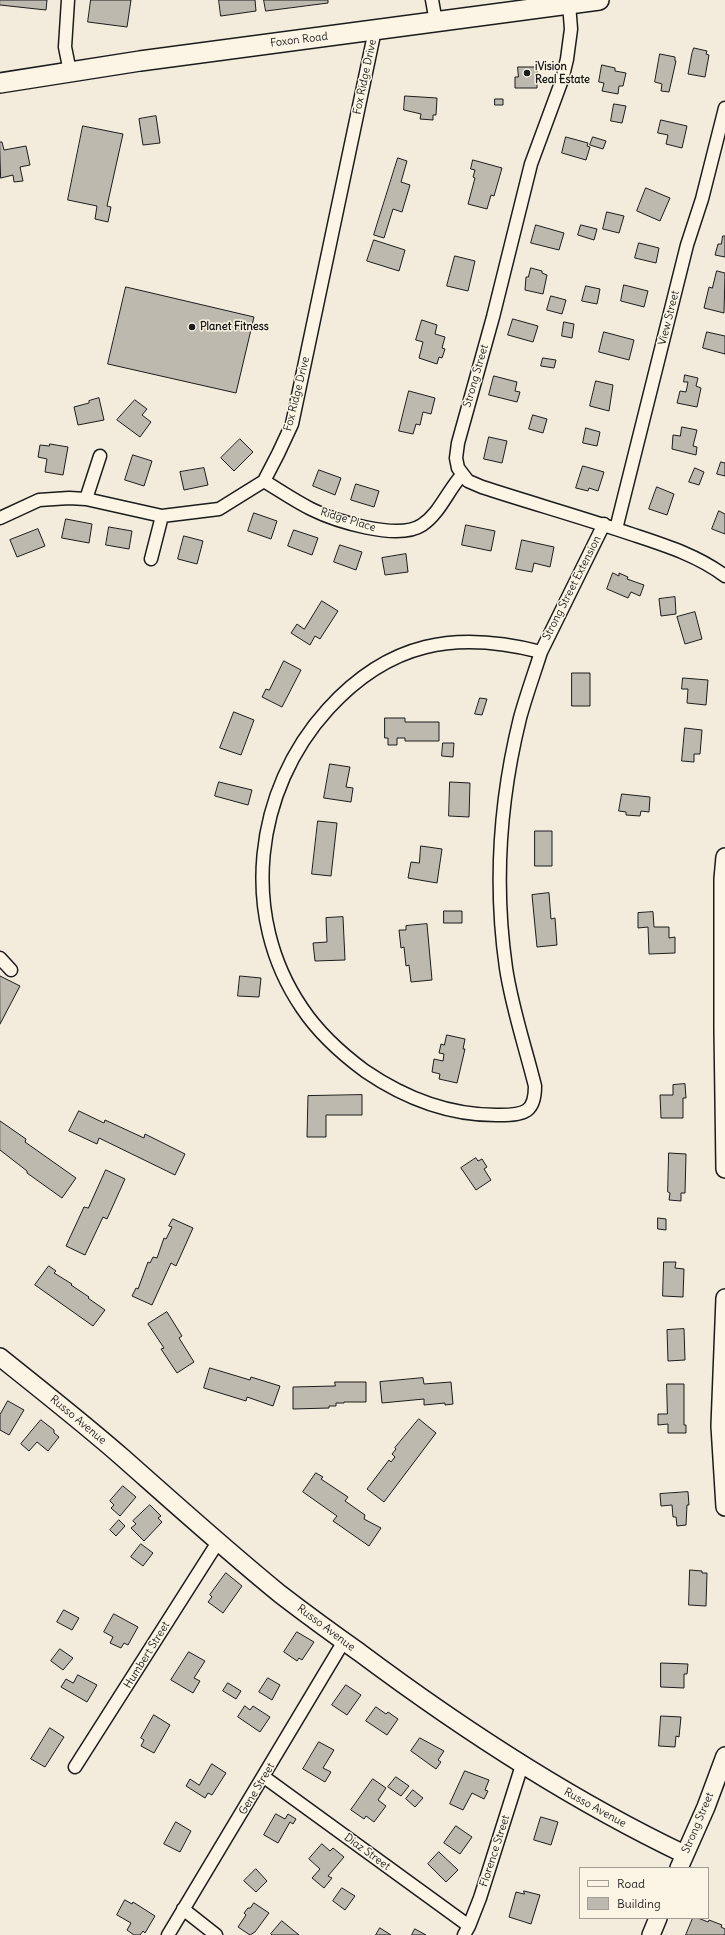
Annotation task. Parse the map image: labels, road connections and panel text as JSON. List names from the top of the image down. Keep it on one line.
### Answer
{"streets":{"main road":["Foxon Road"],"street":["Fox Ridge Drive","View Street","Strong Street","Ridge Place","Strong Street Extension","Russo Avenue","Humbert Street","Gene Street","Florence Street","Diaz Street"]},"crossings":[["Foxon Road","Fox Ridge Drive"],["Foxon Road","Strong Street"],["Fox Ridge Drive","Ridge Place"],["Strong Street","Ridge Place"],["Strong Street","Russo Avenue"],["Russo Avenue","Humbert Street"],["Russo Avenue","Gene Street"],["Russo Avenue","Florence Street"],["Gene Street","Diaz Street"],["Florence Street","Diaz Street"]],"places":["iVision Real Estate","Planet Fitness"],"legend":["Road","Building"]}
